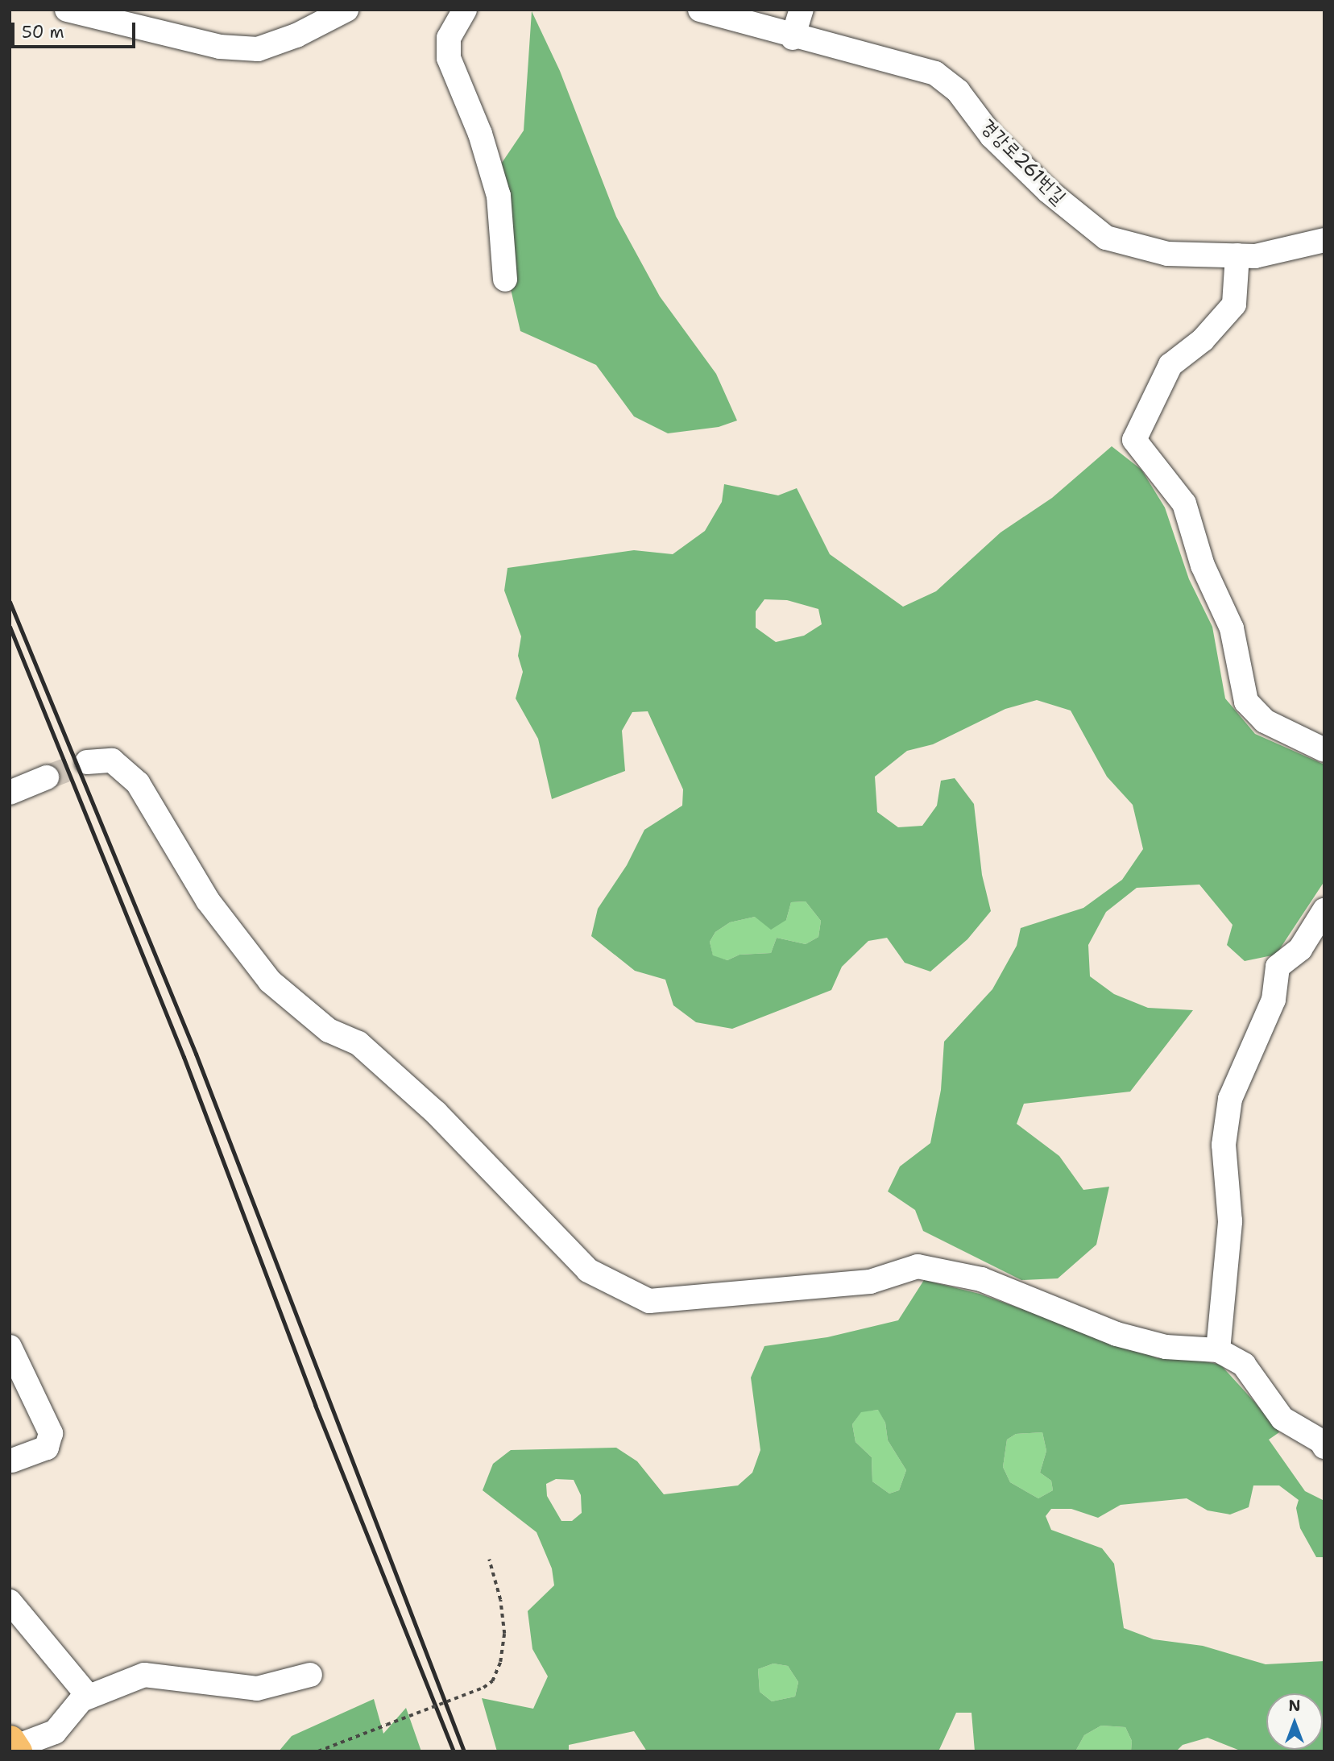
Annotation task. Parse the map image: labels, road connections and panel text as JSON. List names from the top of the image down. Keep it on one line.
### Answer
{"streets":{"street":["경강로261번길"]},"scale_bar":"50 m","north":"top"}
